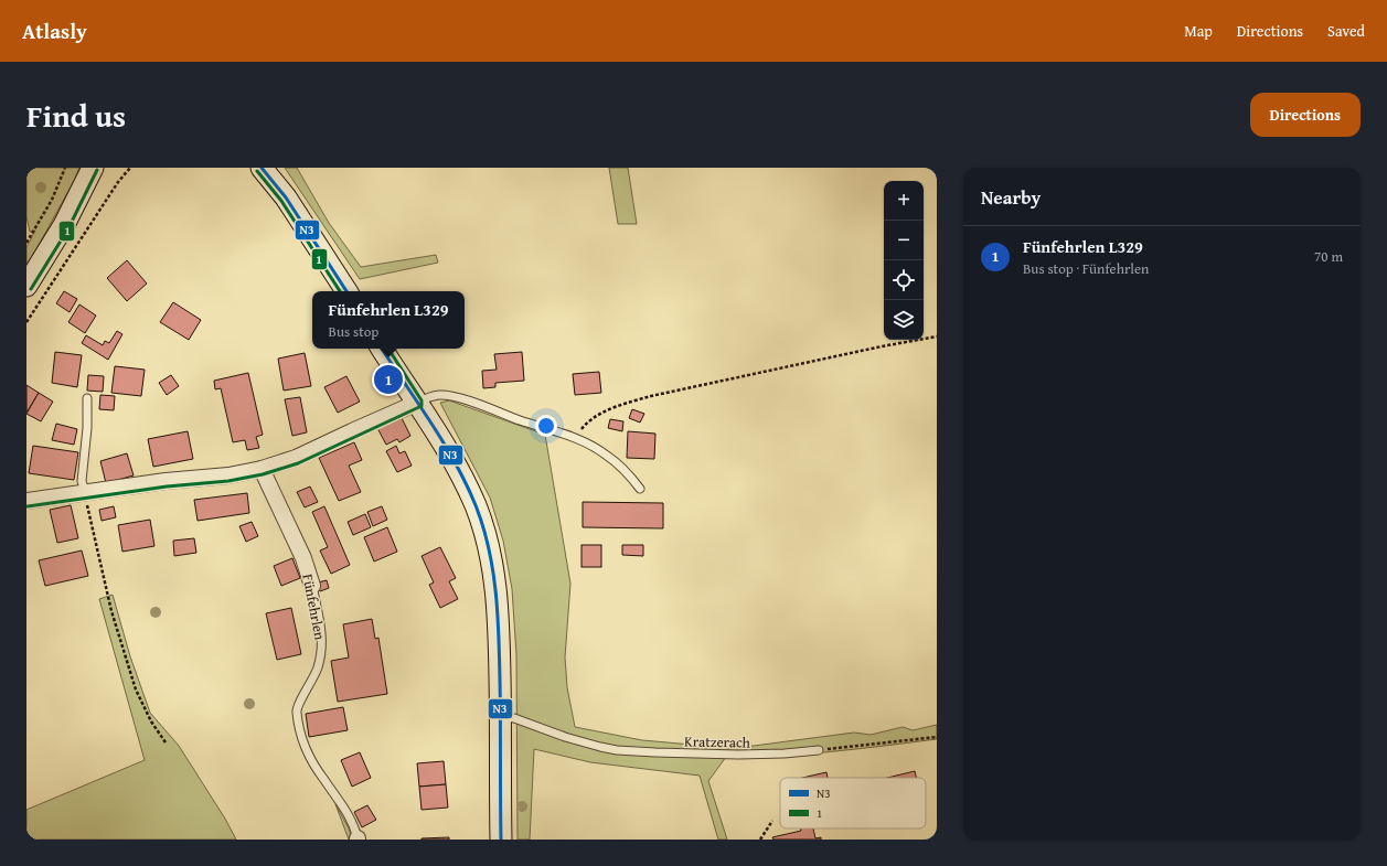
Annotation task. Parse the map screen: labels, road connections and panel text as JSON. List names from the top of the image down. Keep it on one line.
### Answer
{"streets":{"street":["Fünfehrlen"],"lane":["Kratzerach"]},"lines":["transit line N3","transit line 1"],"legend":["N3","1"],"page":{"header":"Atlasly","nav":["Map","Directions","Saved"],"title":"Find us","buttons":"Directions","heading":"Nearby","map_buttons":["+","−"],"list":[{"mark":"1","name":"Fünfehrlen L329","note":"Bus stop · Fünfehrlen","value":"70 m"}],"popup":["Fünfehrlen L329","Bus stop"],"pins":"1"}}
